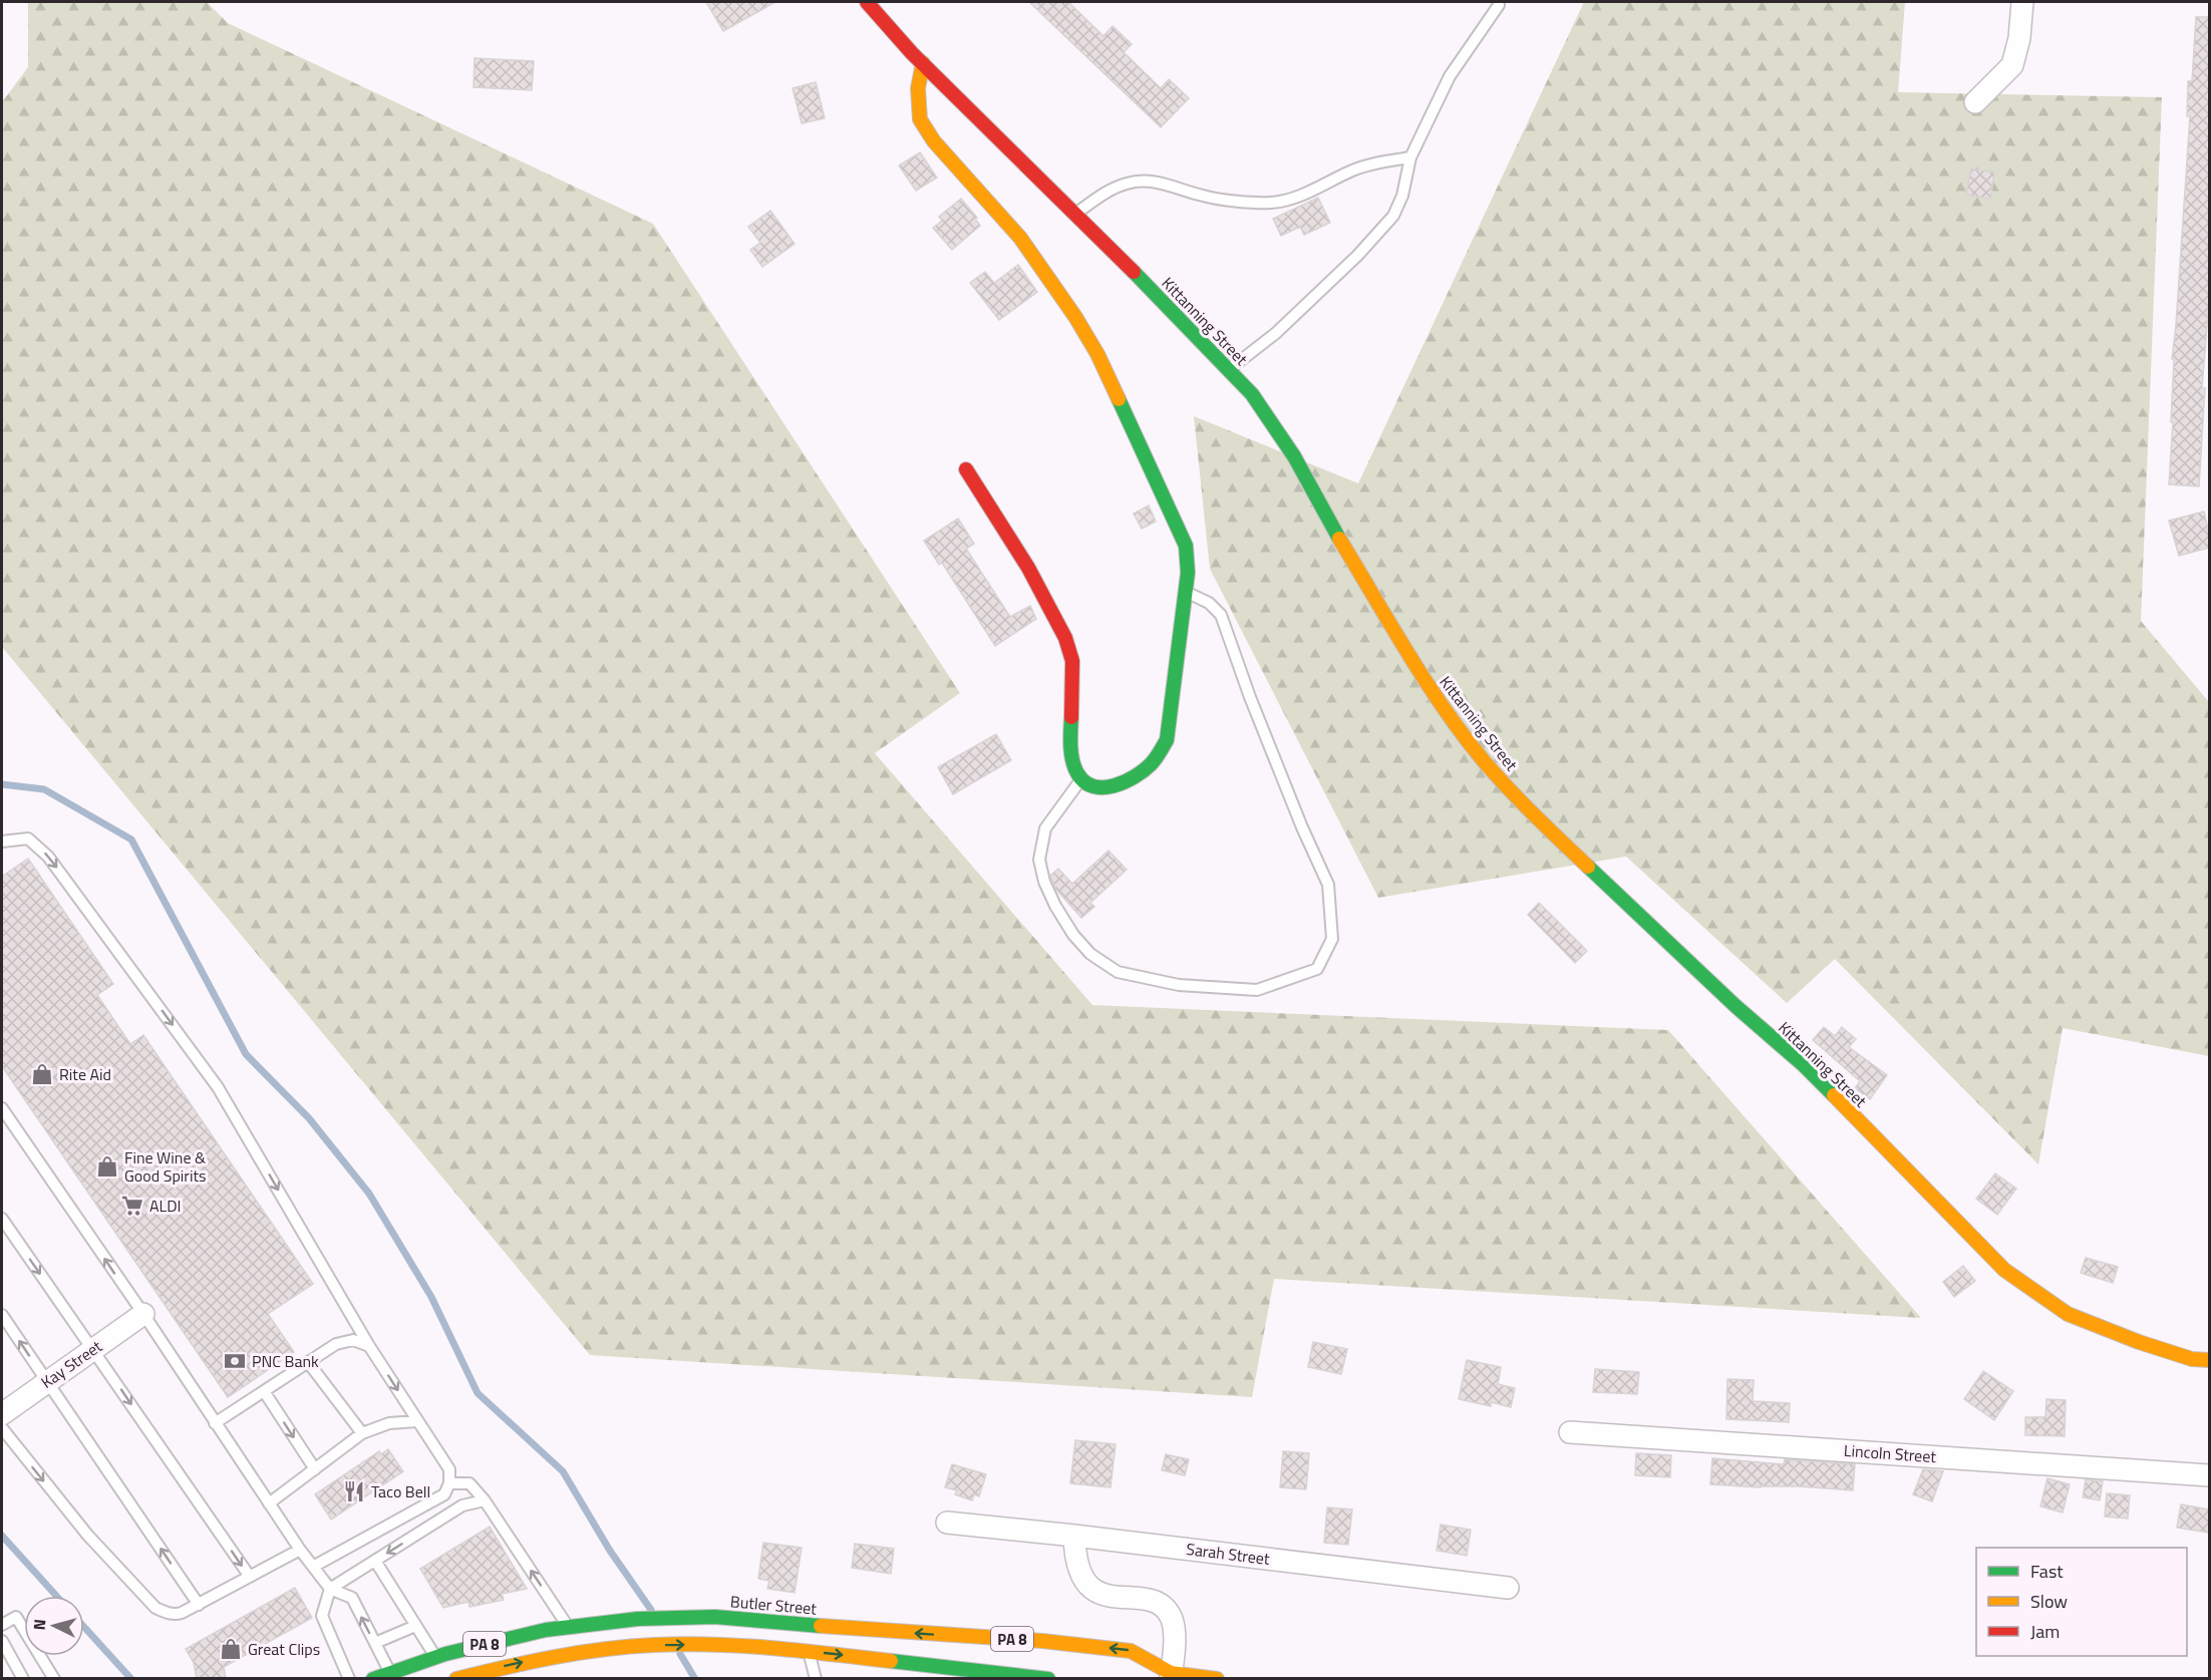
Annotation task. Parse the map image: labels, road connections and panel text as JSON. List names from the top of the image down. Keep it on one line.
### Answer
{"streets":{"main road":["Kittanning Street","Butler Street","PA 8"],"street":["Kay Street","Lincoln Street","Sarah Street"]},"places":{"shop":["Rite Aid","Fine Wine & Good Spirits","Great Clips"],"supermarket":["ALDI"],"bank":["PNC Bank"],"restaurant":["Taco Bell"]},"legend":["Fast","Slow","Jam"],"north":"left"}
